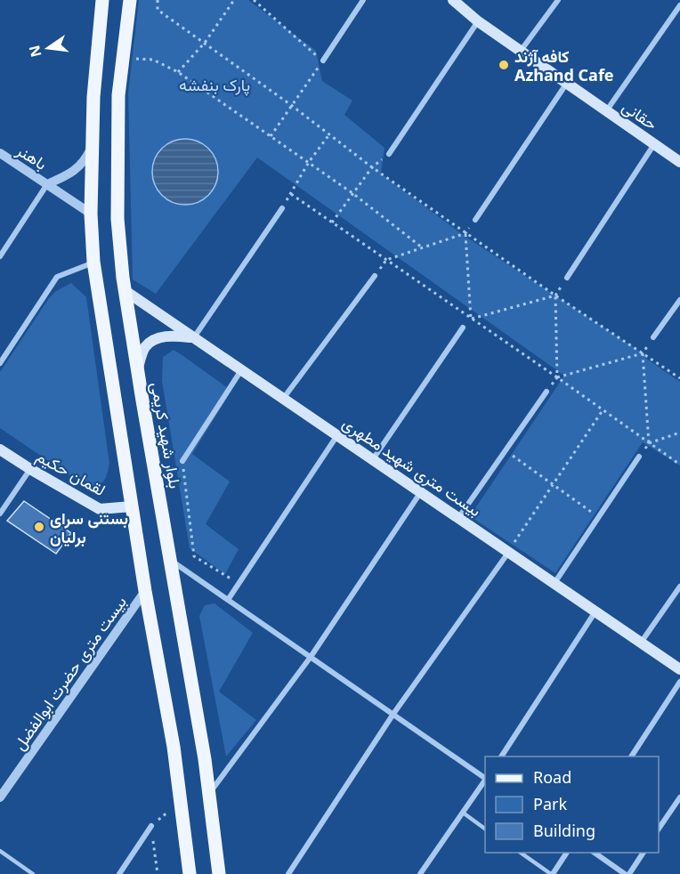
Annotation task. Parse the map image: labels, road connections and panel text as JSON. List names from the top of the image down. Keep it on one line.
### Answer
{"streets":{"main road":["حقانی","بلوار شهید کریمی","بیست متری شهید مطهری","لقمان حکیم"],"street":["باهنر","بیست متری حضرت ابوالفضل"]},"crossings":[["بلوار شهید کریمی","بیست متری شهید مطهری"]],"parks":["پارک بنفشه"],"places":["کافه آژند Azhand Cafe","بستنی سرای برلیان"],"legend":["Road","Park","Building"],"north":"left"}
